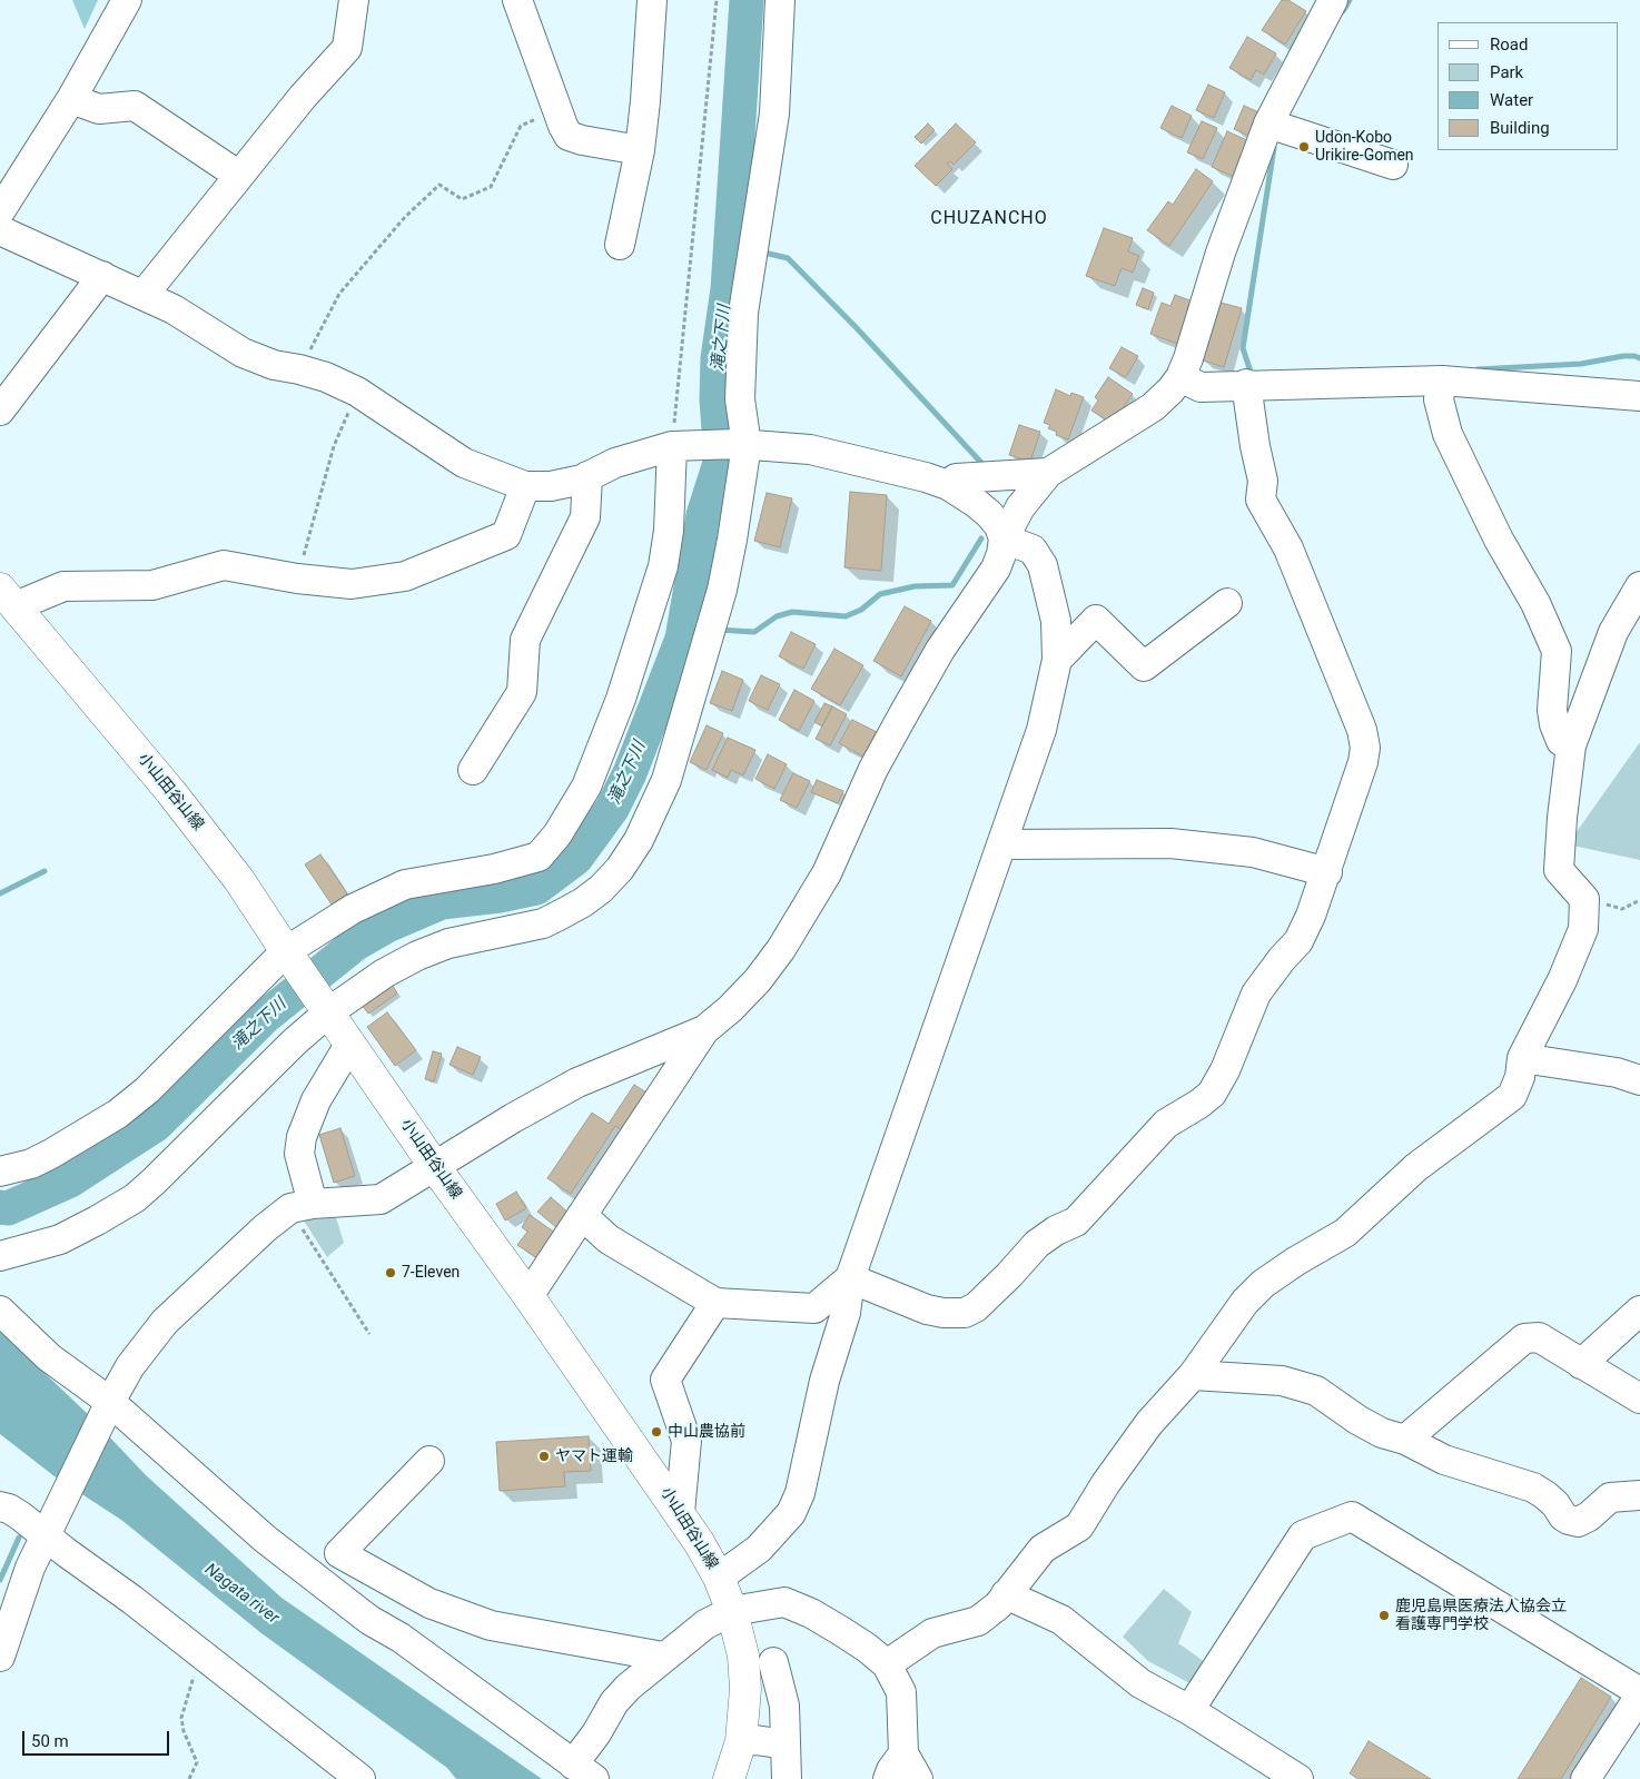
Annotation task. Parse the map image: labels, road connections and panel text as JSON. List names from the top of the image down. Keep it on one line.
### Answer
{"streets":{"main road":["小山田谷山線"]},"districts":["CHUZANCHO"],"water":["滝之下川","Nagata river"],"places":["Udon-Kobo Urikire-Gomen","7-Eleven","中山農協前","ヤマト運輸","鹿児島県医療法人協会立 看護専門学校"],"legend":["Road","Park","Water","Building"],"scale_bar":"50 m"}
